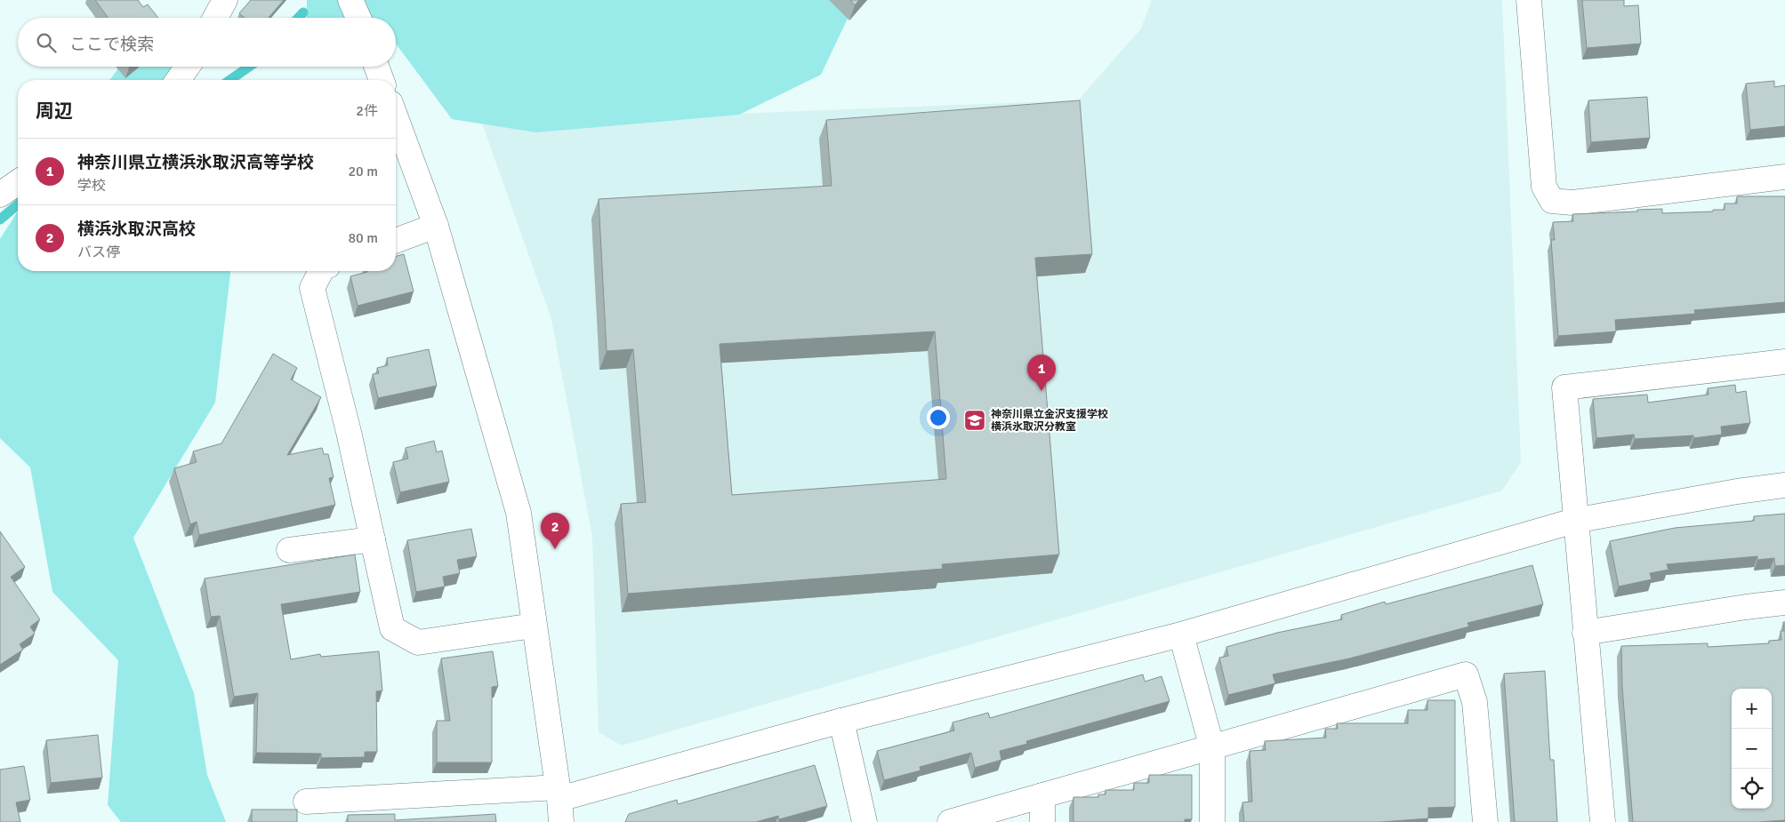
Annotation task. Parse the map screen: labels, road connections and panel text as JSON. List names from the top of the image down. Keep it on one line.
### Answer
{"places":{"school or university":["神奈川県立金沢支援学校 横浜氷取沢分教室"]},"page":{"search":"ここで検索","heading":["周辺","2件"],"list":[{"mark":"1","name":"神奈川県立横浜氷取沢高等学校","note":"学校","value":"20 m"},{"mark":"2","name":"横浜氷取沢高校","note":"バス停","value":"80 m"}],"pins":["1","2"],"map_buttons":["+","−"]}}
